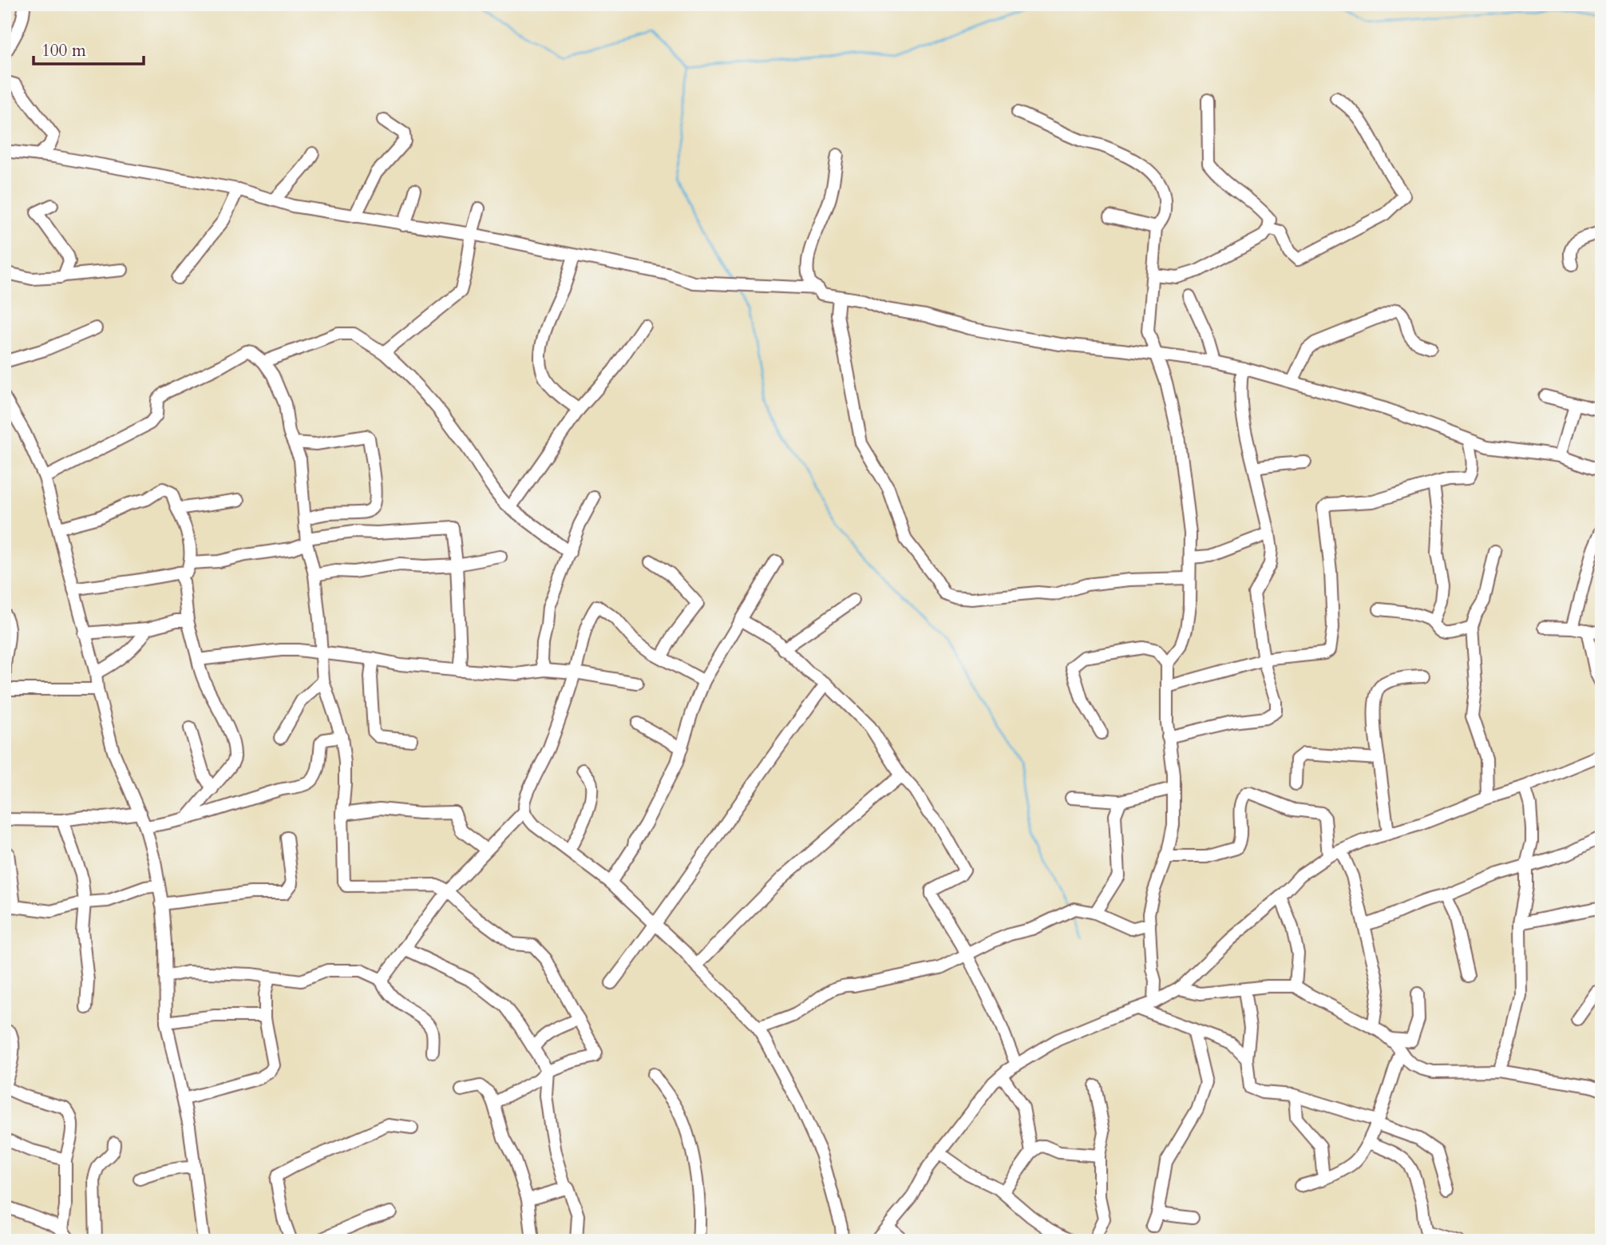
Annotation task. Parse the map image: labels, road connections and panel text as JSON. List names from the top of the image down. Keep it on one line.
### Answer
{"scale_bar":"100 m"}
